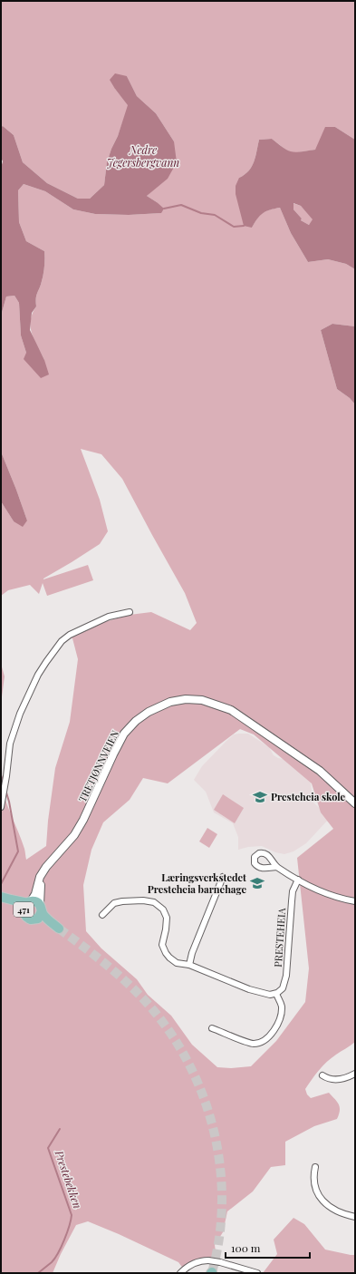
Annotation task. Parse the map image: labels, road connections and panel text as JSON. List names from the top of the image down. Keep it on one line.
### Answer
{"streets":{"main road":["471"],"street":["TRETJØNNVEIEN","PRESTEHEIA"]},"crossings":[["TRETJØNNVEIEN","471"]],"water":["Nedre Jegersbergvann","Prestebekken"],"places":{"school or university":["Presteheia skole","Læringsverkstedet Presteheia barnehage"]},"scale_bar":"100 m"}
